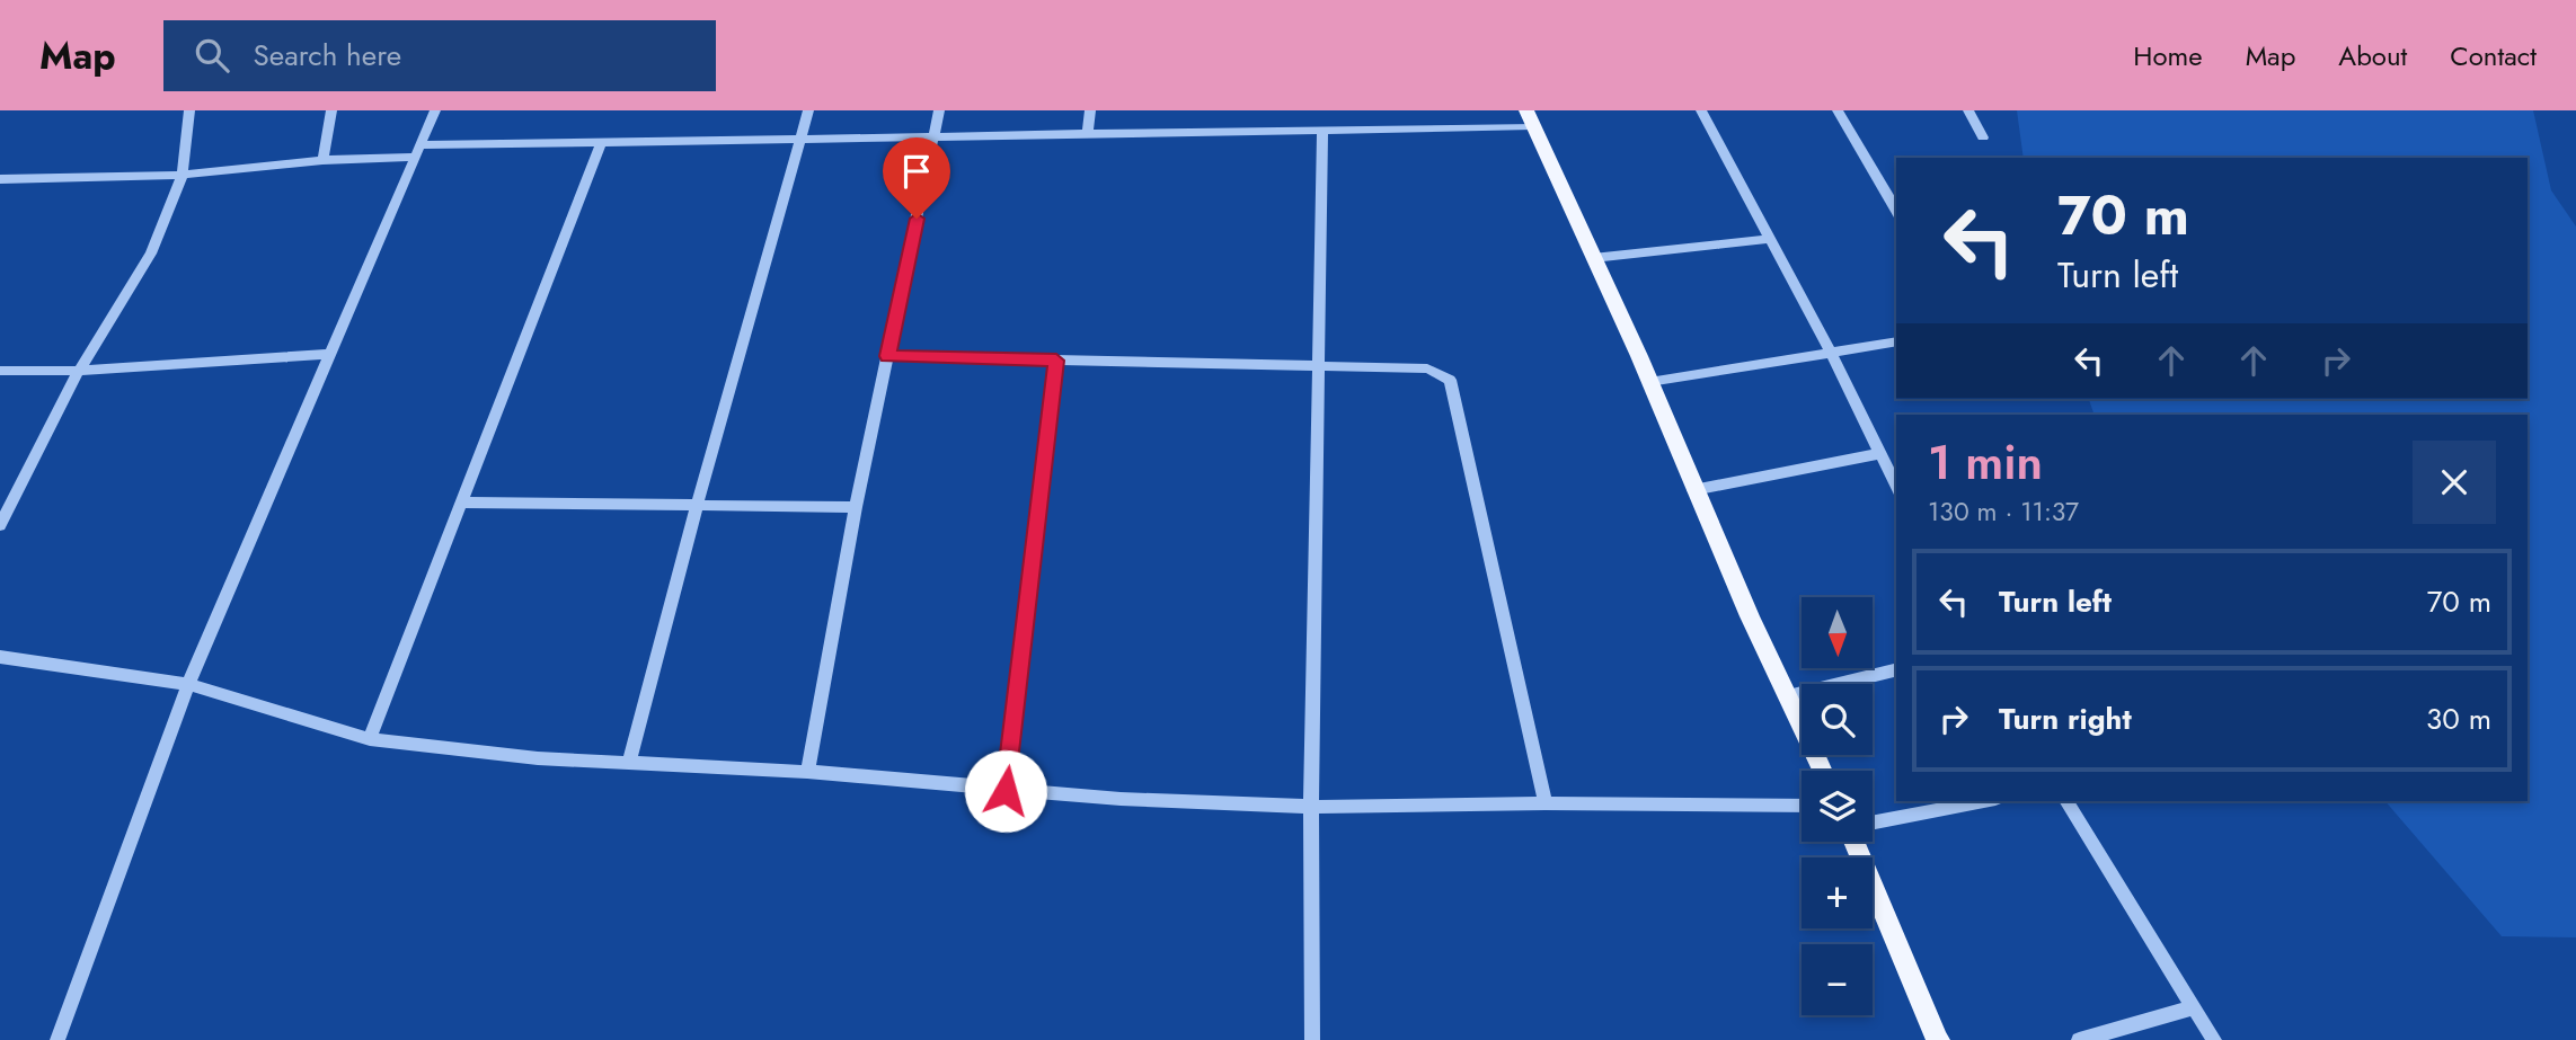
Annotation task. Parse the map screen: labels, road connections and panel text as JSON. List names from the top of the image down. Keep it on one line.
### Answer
{"north":"bottom","page":{"header":"Map","search":"Search here","nav":["Home","Map","About","Contact"],"turn":["70 m","Turn left"],"heading":["1 min","130 m · 11:37"],"list":[{"name":"Turn left","value":"70 m"},{"name":"Turn right","value":"30 m"}],"map_buttons":["+","−"]}}
